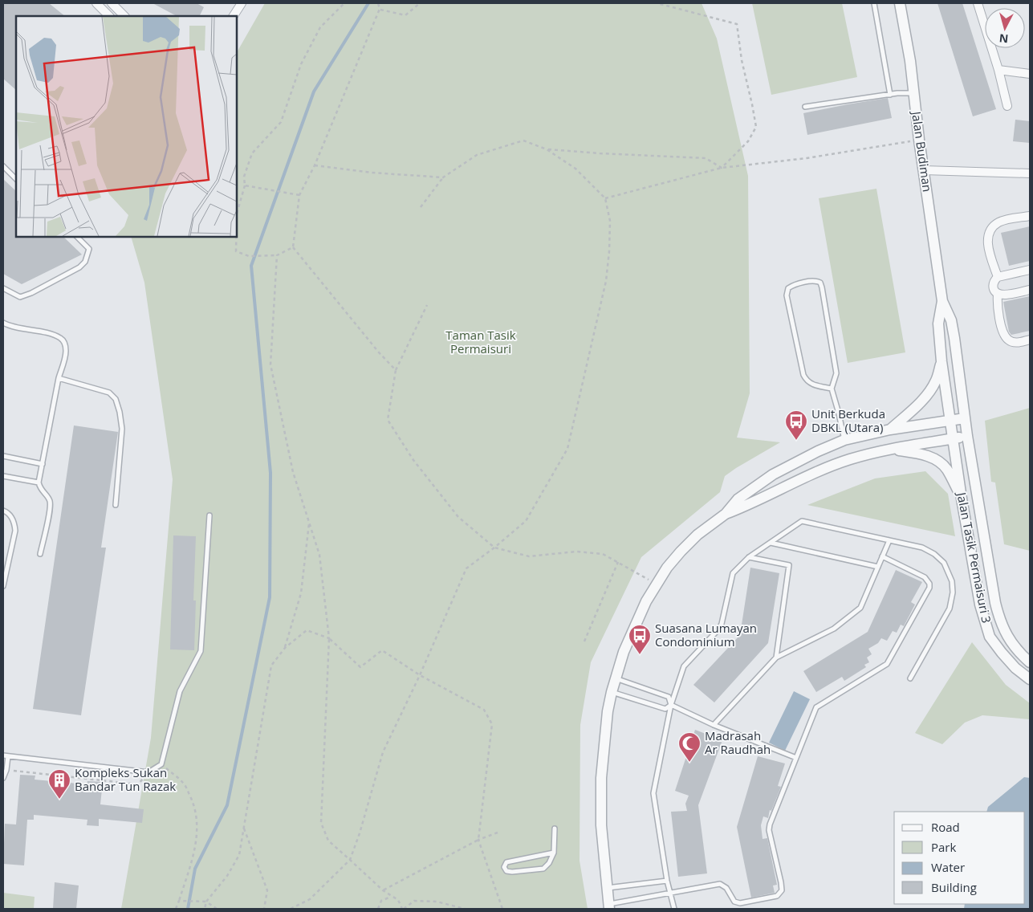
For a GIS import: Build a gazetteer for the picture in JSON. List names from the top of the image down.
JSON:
{
  "streets": {
    "street": ["Jalan Budiman", "Jalan Tasik Permaisuri 3"]
  },
  "crossings": [
    ["Jalan Budiman", "Jalan Tasik Permaisuri 3"]
  ],
  "parks": ["Taman Tasik Permaisuri"],
  "places": {
    "bus stop": ["Unit Berkuda DBKL (Utara)", "Suasana Lumayan Condominium"],
    "mosque": ["Madrasah Ar Raudhah"],
    "building": ["Kompleks Sukan Bandar Tun Razak"]
  },
  "legend": [
    "Road",
    "Park",
    "Water",
    "Building"
  ],
  "north": "bottom"
}
